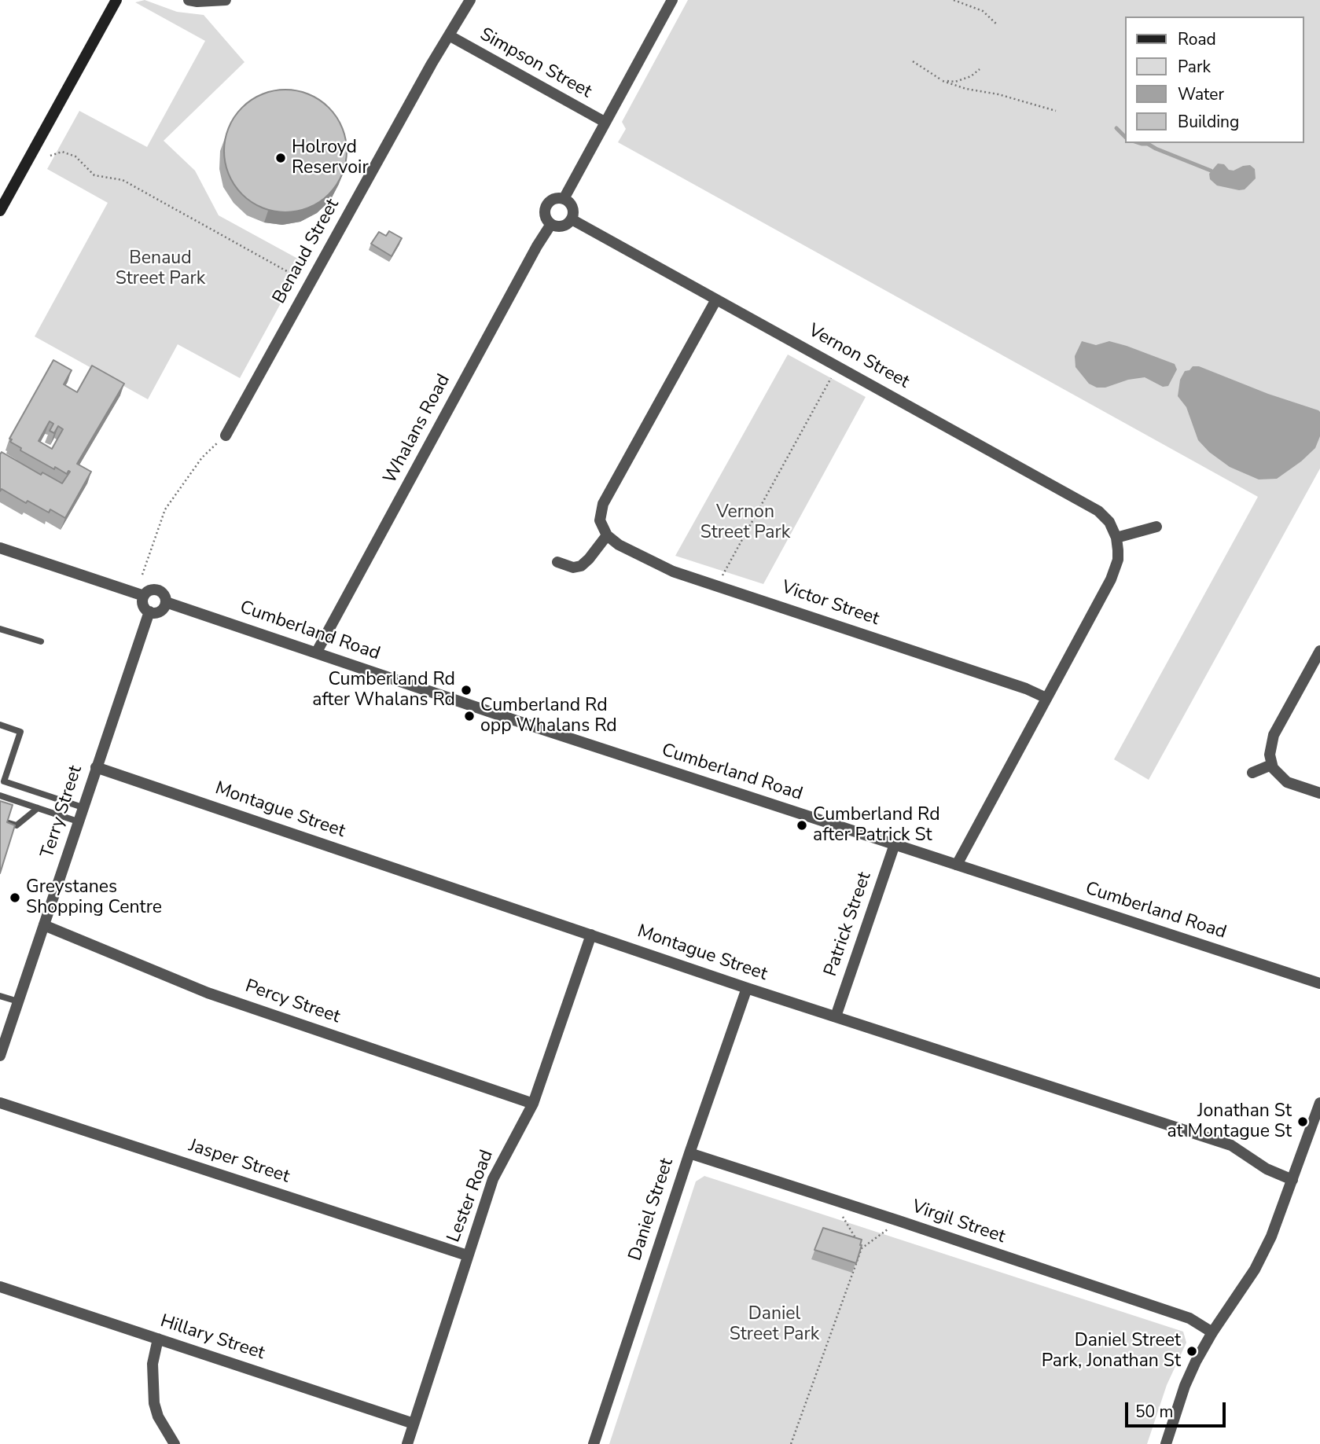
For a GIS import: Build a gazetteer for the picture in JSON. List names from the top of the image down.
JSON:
{
  "streets": {
    "street": [
      "Simpson Street",
      "Benaud Street",
      "Vernon Street",
      "Whalans Road",
      "Victor Street",
      "Cumberland Road",
      "Montague Street",
      "Terry Street",
      "Patrick Street",
      "Percy Street",
      "Jasper Street",
      "Lester Road",
      "Daniel Street",
      "Virgil Street",
      "Hillary Street"
    ]
  },
  "crossings": [
    ["Simpson Street", "Benaud Street"],
    ["Vernon Street", "Whalans Road"],
    ["Whalans Road", "Cumberland Road"],
    ["Cumberland Road", "Terry Street"],
    ["Cumberland Road", "Patrick Street"],
    ["Montague Street", "Terry Street"],
    ["Montague Street", "Patrick Street"],
    ["Montague Street", "Lester Road"],
    ["Montague Street", "Daniel Street"],
    ["Terry Street", "Percy Street"],
    ["Percy Street", "Lester Road"],
    ["Jasper Street", "Lester Road"],
    ["Lester Road", "Hillary Street"],
    ["Daniel Street", "Virgil Street"]
  ],
  "parks": ["Benaud Street Park", "Vernon Street Park", "Daniel Street Park"],
  "places": [
    "Holroyd Reservoir",
    "Cumberland Rd after Whalans Rd",
    "Cumberland Rd opp Whalans Rd",
    "Cumberland Rd after Patrick St",
    "Greystanes Shopping Centre",
    "Jonathan St at Montague St",
    "Daniel Street Park, Jonathan St"
  ],
  "legend": [
    "Road",
    "Park",
    "Water",
    "Building"
  ],
  "scale_bar": "50 m"
}
